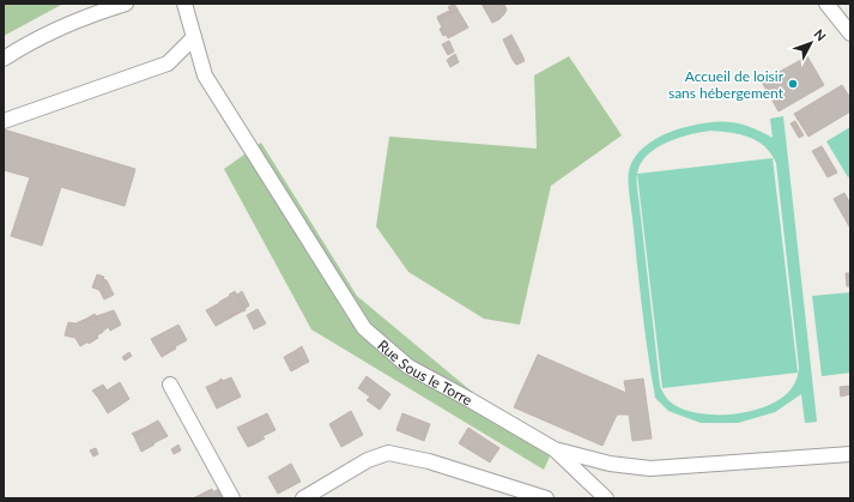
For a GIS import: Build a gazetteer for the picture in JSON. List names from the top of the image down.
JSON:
{
  "streets": {
    "street": ["Rue Sous le Torre"]
  },
  "places": ["Accueil de loisir sans hébergement"],
  "north": "top right"
}
